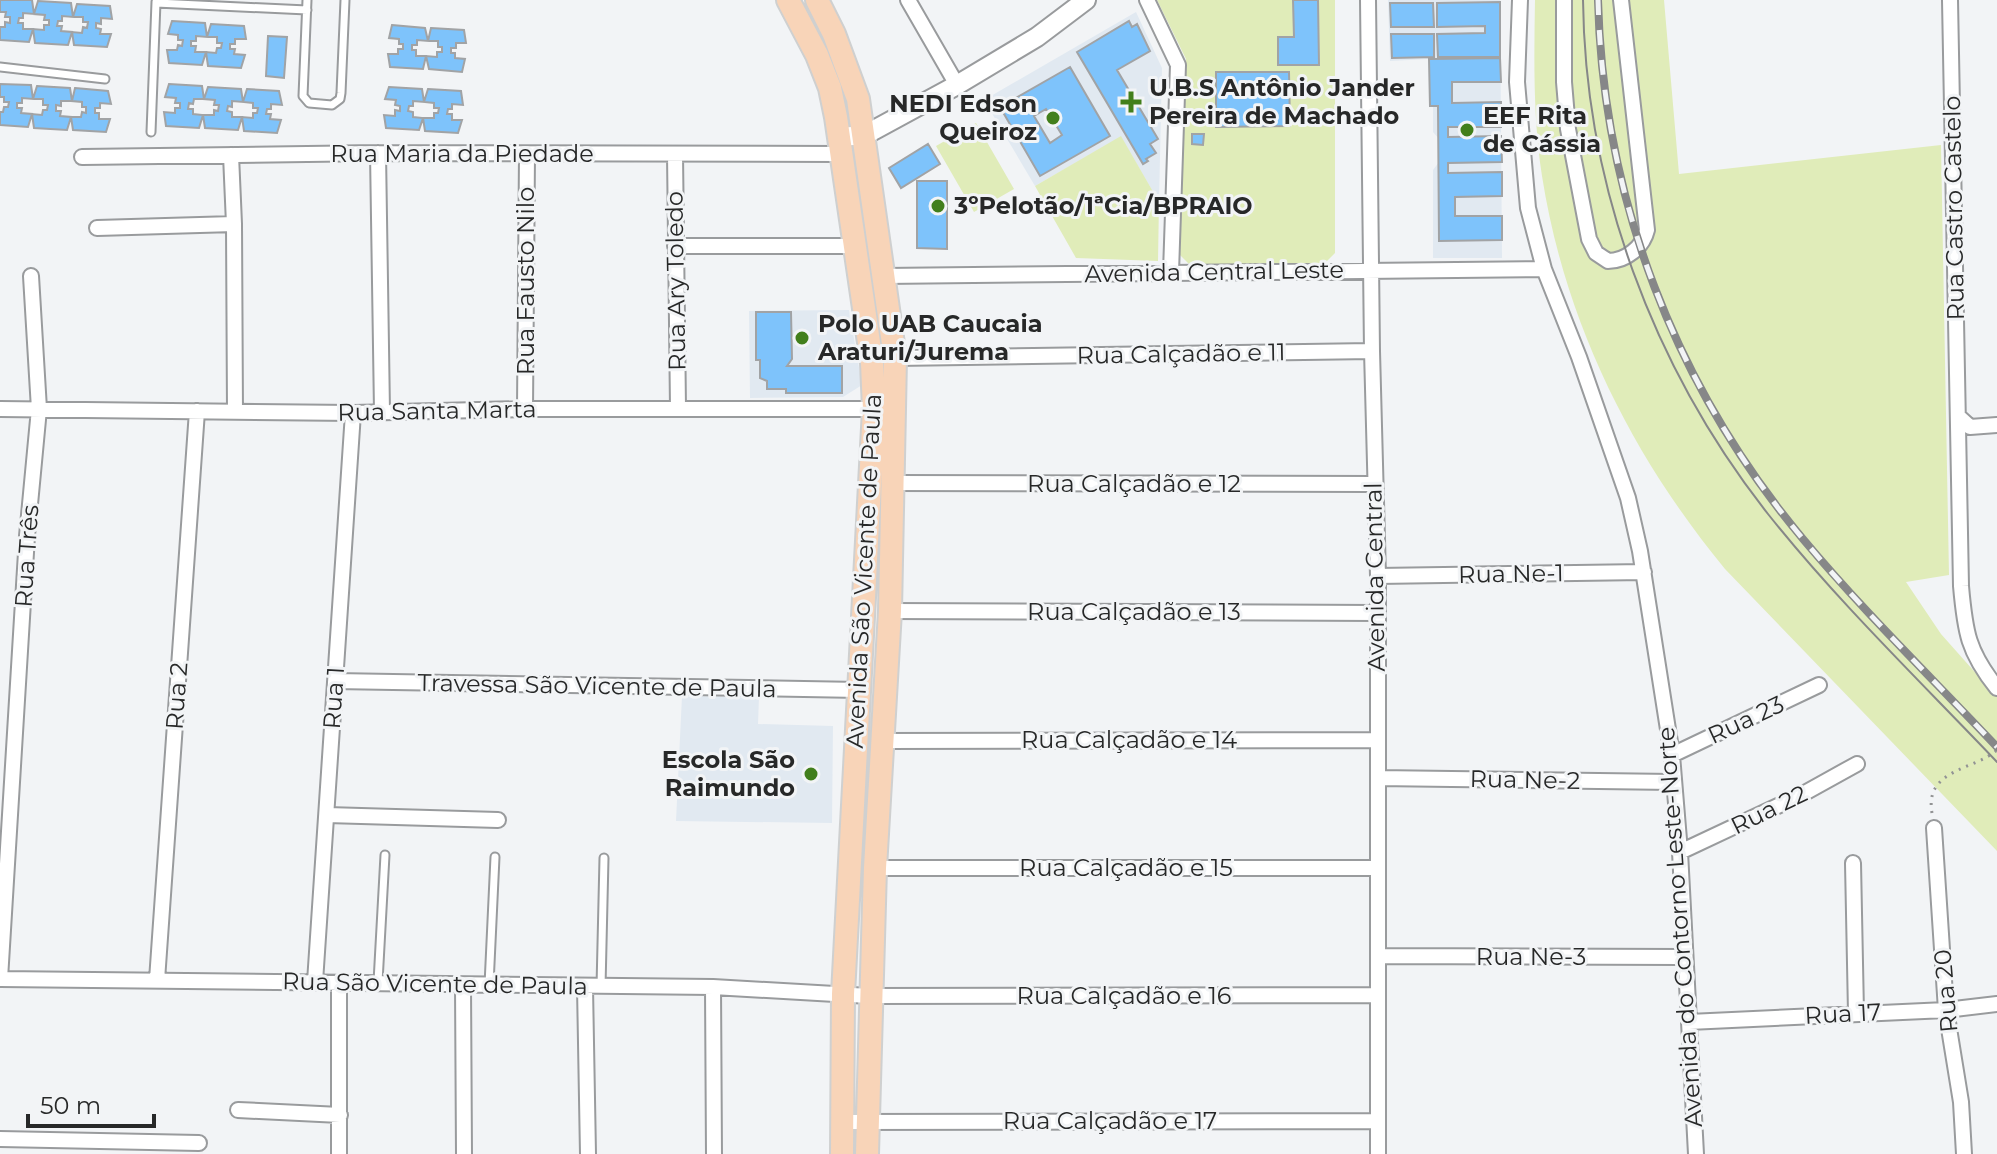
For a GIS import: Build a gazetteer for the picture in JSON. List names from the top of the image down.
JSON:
{
  "streets": {
    "main road": ["Avenida São Vicente de Paula"],
    "street": [
      "Rua Maria da Piedade",
      "Rua Castro Castelo",
      "Avenida Central Leste",
      "Rua Fausto Nilo",
      "Rua Ary Toledo",
      "Rua Calçadão e 11",
      "Rua Santa Marta",
      "Rua Calçadão e 12",
      "Rua Três",
      "Rua Ne-1",
      "Avenida Central",
      "Rua Calçadão e 13",
      "Travessa São Vicente de Paula",
      "Rua 2",
      "Rua 1",
      "Rua 23",
      "Rua Calçadão e 14",
      "Rua Ne-2",
      "Rua 22",
      "Rua Calçadão e 15",
      "Avenida do Contorno Leste-Norte",
      "Rua Ne-3",
      "Rua São Vicente de Paula",
      "Rua 20",
      "Rua Calçadão e 16",
      "Rua 17",
      "Rua Calçadão e 17"
    ]
  },
  "crossings": [
    ["Rua Maria da Piedade", "Rua Fausto Nilo"],
    ["Rua Maria da Piedade", "Rua Ary Toledo"],
    ["Rua Maria da Piedade", "Avenida São Vicente de Paula"],
    ["Avenida Central Leste", "Avenida São Vicente de Paula"],
    ["Avenida Central Leste", "Avenida Central"],
    ["Avenida Central Leste", "Avenida do Contorno Leste-Norte"],
    ["Rua Fausto Nilo", "Rua Santa Marta"],
    ["Rua Ary Toledo", "Rua Santa Marta"],
    ["Rua Calçadão e 11", "Avenida São Vicente de Paula"],
    ["Rua Calçadão e 11", "Avenida Central"],
    ["Rua Santa Marta", "Rua Três"],
    ["Rua Santa Marta", "Avenida São Vicente de Paula"],
    ["Rua Santa Marta", "Rua 2"],
    ["Rua Santa Marta", "Rua 1"],
    ["Rua Calçadão e 12", "Avenida São Vicente de Paula"],
    ["Rua Calçadão e 12", "Avenida Central"],
    ["Rua Três", "Rua São Vicente de Paula"],
    ["Avenida São Vicente de Paula", "Rua Calçadão e 13"],
    ["Avenida São Vicente de Paula", "Travessa São Vicente de Paula"],
    ["Avenida São Vicente de Paula", "Rua Calçadão e 14"],
    ["Avenida São Vicente de Paula", "Rua Calçadão e 15"],
    ["Avenida São Vicente de Paula", "Rua São Vicente de Paula"],
    ["Avenida São Vicente de Paula", "Rua Calçadão e 16"],
    ["Avenida São Vicente de Paula", "Rua Calçadão e 17"],
    ["Rua Ne-1", "Avenida Central"],
    ["Rua Ne-1", "Avenida do Contorno Leste-Norte"],
    ["Avenida Central", "Rua Calçadão e 13"],
    ["Avenida Central", "Rua Calçadão e 14"],
    ["Avenida Central", "Rua Ne-2"],
    ["Avenida Central", "Rua Calçadão e 15"],
    ["Avenida Central", "Rua Ne-3"],
    ["Avenida Central", "Rua Calçadão e 16"],
    ["Avenida Central", "Rua Calçadão e 17"],
    ["Travessa São Vicente de Paula", "Rua 1"],
    ["Rua 2", "Rua São Vicente de Paula"],
    ["Rua 1", "Rua São Vicente de Paula"],
    ["Rua 23", "Avenida do Contorno Leste-Norte"],
    ["Rua Ne-2", "Avenida do Contorno Leste-Norte"],
    ["Rua 22", "Avenida do Contorno Leste-Norte"],
    ["Avenida do Contorno Leste-Norte", "Rua Ne-3"],
    ["Avenida do Contorno Leste-Norte", "Rua 17"],
    ["Rua São Vicente de Paula", "Rua Calçadão e 16"],
    ["Rua 20", "Rua 17"]
  ],
  "places": {
    "health": ["U.B.S Antônio Jander Pereira de Machado"],
    "other": [
      "NEDI Edson Queiroz",
      "EEF Rita de Cássia",
      "3ºPelotão/1ªCia/BPRAIO",
      "Polo UAB Caucaia Araturi/Jurema",
      "Escola São Raimundo"
    ]
  },
  "scale_bar": "50 m"
}
